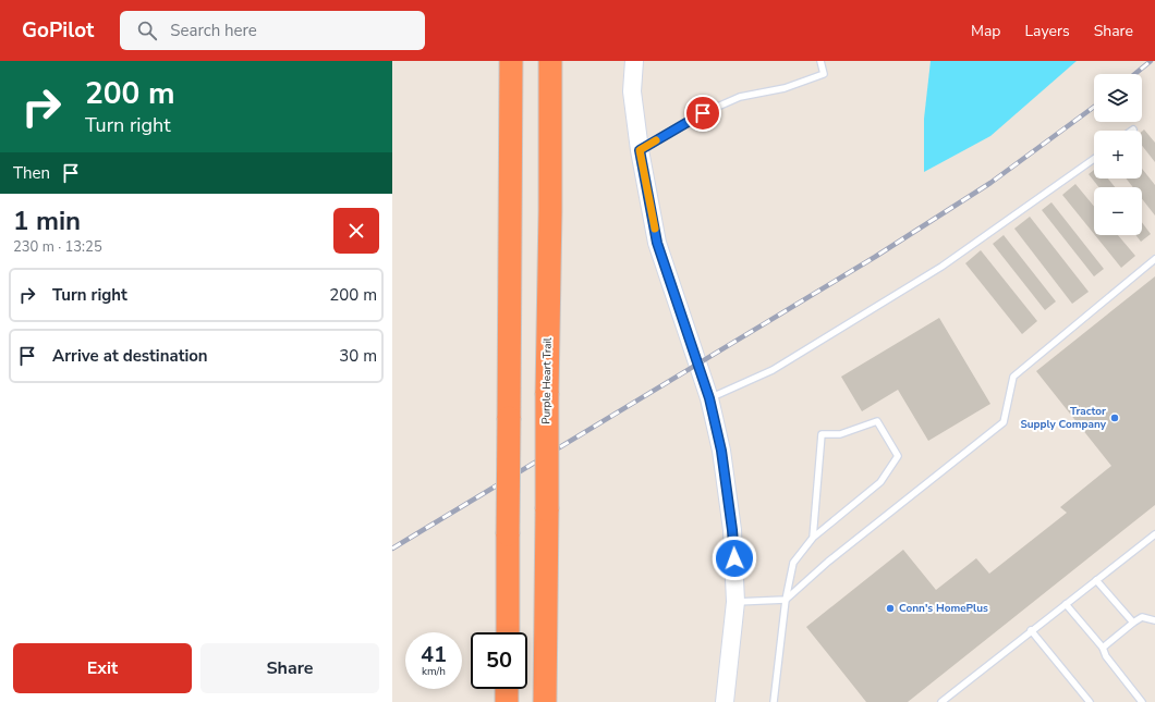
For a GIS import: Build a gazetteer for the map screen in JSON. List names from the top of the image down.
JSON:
{
  "streets": {
    "highway": ["Purple Heart Trail"]
  },
  "places": ["Tractor Supply Company", "Conn's HomePlus"],
  "page": {
    "header": "GoPilot",
    "search": "Search here",
    "nav": ["Map", "Layers", "Share"],
    "turn": ["200 m", "Turn right"],
    "map_buttons": ["+", "−"],
    "then": "Then",
    "heading": ["1 min", "230 m · 13:25"],
    "list": [
      {
        "name": "Turn right",
        "value": "200 m"
      },
      {
        "name": "Arrive at destination",
        "value": "30 m"
      }
    ],
    "speed": "41 km/h",
    "limit": "50",
    "buttons": ["Exit", "Share"]
  }
}
